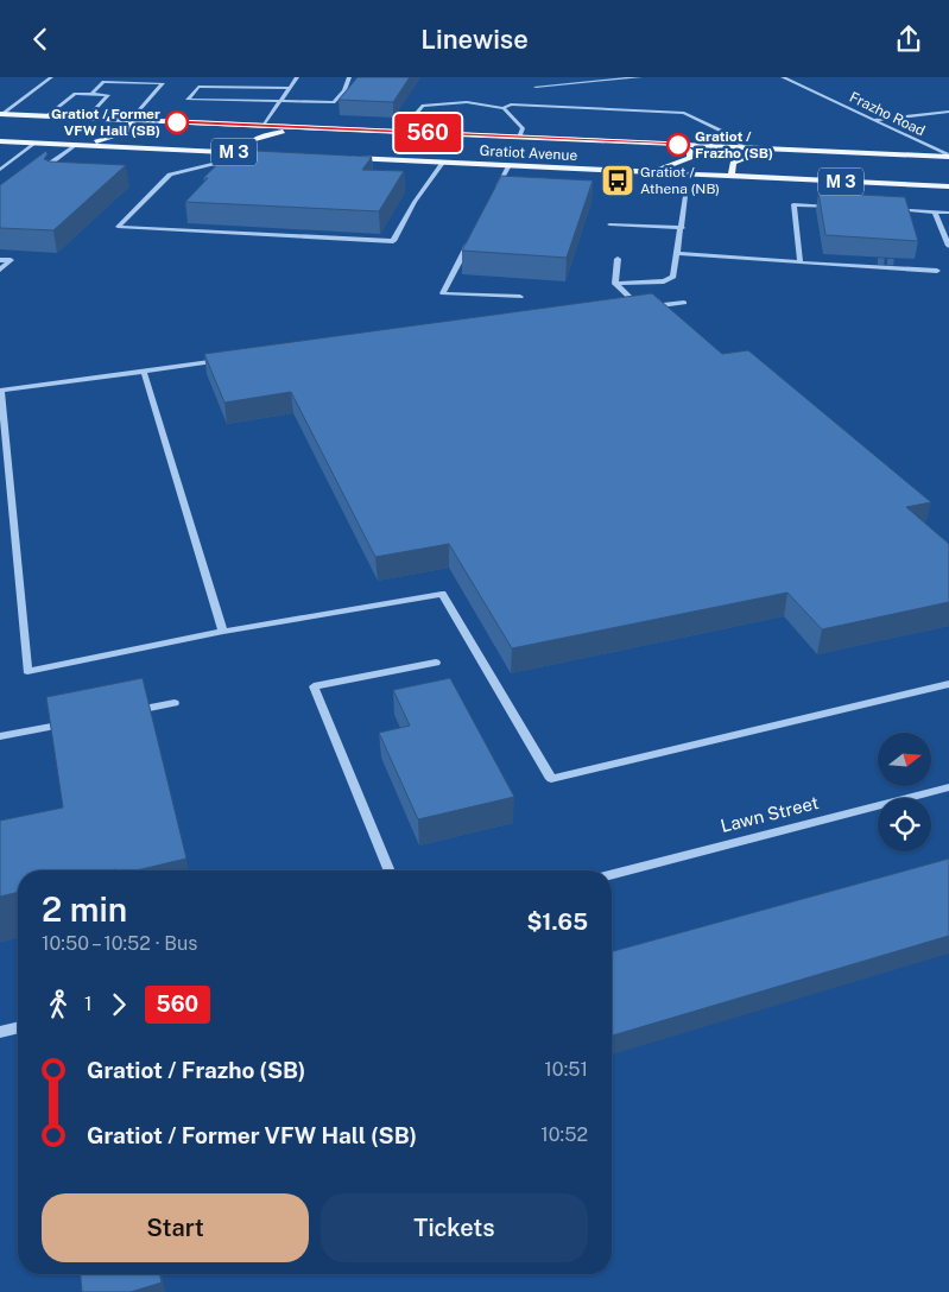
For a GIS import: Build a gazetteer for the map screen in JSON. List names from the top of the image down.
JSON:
{
  "streets": {
    "main road": ["M 3", "Gratiot Avenue"],
    "street": ["Frazho Road", "Lawn Street"]
  },
  "crossings": [
    ["Frazho Road", "Gratiot Avenue"]
  ],
  "places": {
    "other": ["Gratiot / Former VFW Hall (SB)", "Gratiot / Frazho (SB)"],
    "bus stop": ["Gratiot / Athena (NB)"]
  },
  "lines": ["bus line 560"],
  "north": "right",
  "page": {
    "header": "Linewise",
    "on_map": "560",
    "heading": ["2 min", "10:50 – 10:52 · Bus", "$1.65"],
    "legs": ["1", "560"],
    "list": [
      {
        "name": "Gratiot / Frazho (SB)",
        "value": "10:51"
      },
      {
        "name": "Gratiot / Former VFW Hall (SB)",
        "value": "10:52"
      }
    ],
    "buttons": ["Start", "Tickets"]
  }
}
